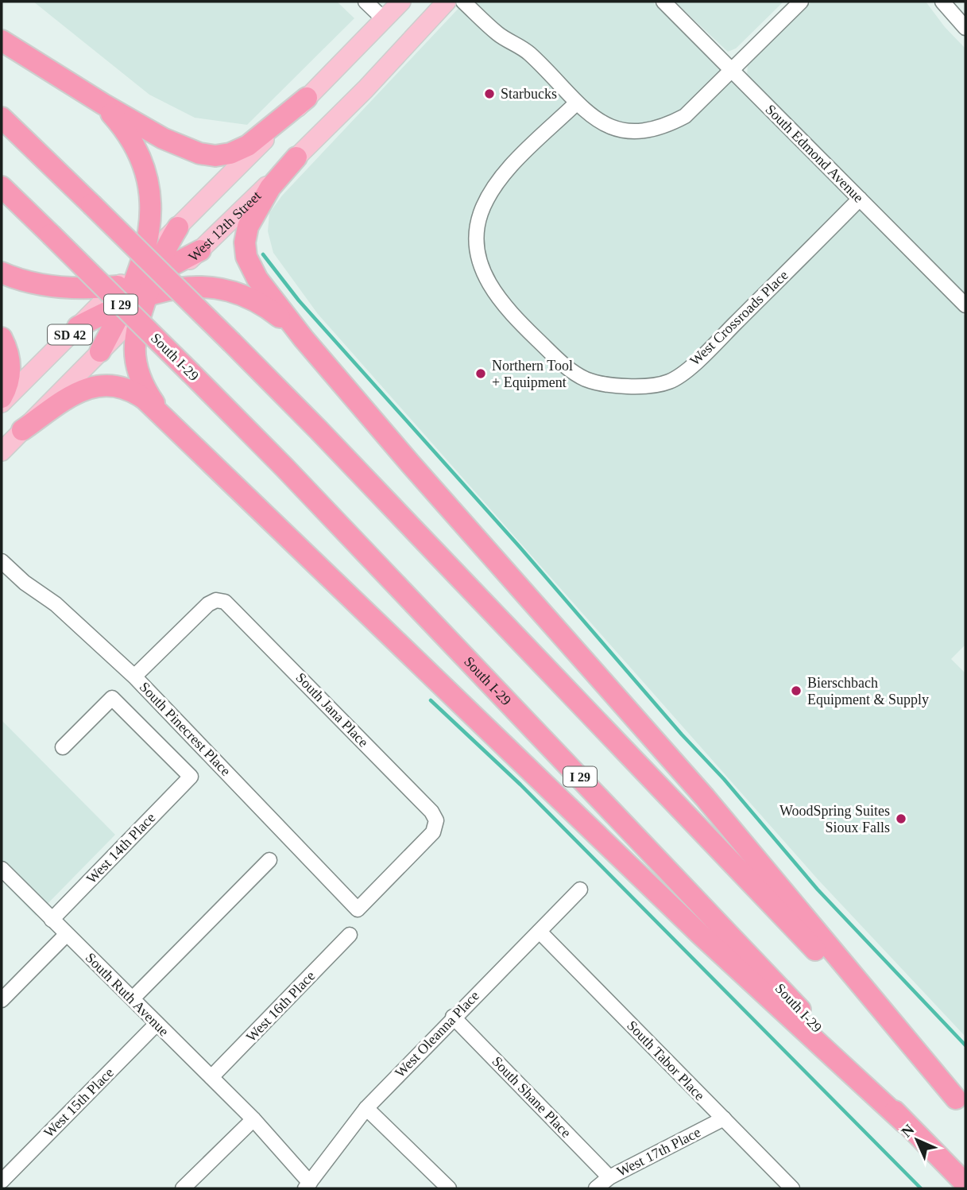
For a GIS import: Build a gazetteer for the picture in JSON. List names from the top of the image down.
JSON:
{
  "streets": {
    "highway": ["I 29", "South I-29"],
    "main road": ["West 12th Street", "SD 42"],
    "street": [
      "South Edmond Avenue",
      "West Crossroads Place",
      "South Jana Place",
      "South Pinecrest Place",
      "West 14th Place",
      "South Ruth Avenue",
      "West 16th Place",
      "West Oleanna Place",
      "South Tabor Place",
      "South Shane Place",
      "West 15th Place",
      "West 17th Place"
    ]
  },
  "crossings": [
    ["South Edmond Avenue", "West Crossroads Place"],
    ["South Jana Place", "South Pinecrest Place"],
    ["West 14th Place", "South Ruth Avenue"],
    ["South Ruth Avenue", "West 16th Place"],
    ["South Ruth Avenue", "West Oleanna Place"],
    ["South Ruth Avenue", "West 15th Place"],
    ["West Oleanna Place", "South Tabor Place"],
    ["West Oleanna Place", "South Shane Place"],
    ["South Tabor Place", "West 17th Place"],
    ["South Shane Place", "West 17th Place"]
  ],
  "places": [
    "Starbucks",
    "Northern Tool + Equipment",
    "Bierschbach Equipment & Supply",
    "WoodSpring Suites Sioux Falls"
  ],
  "north": "top left"
}
